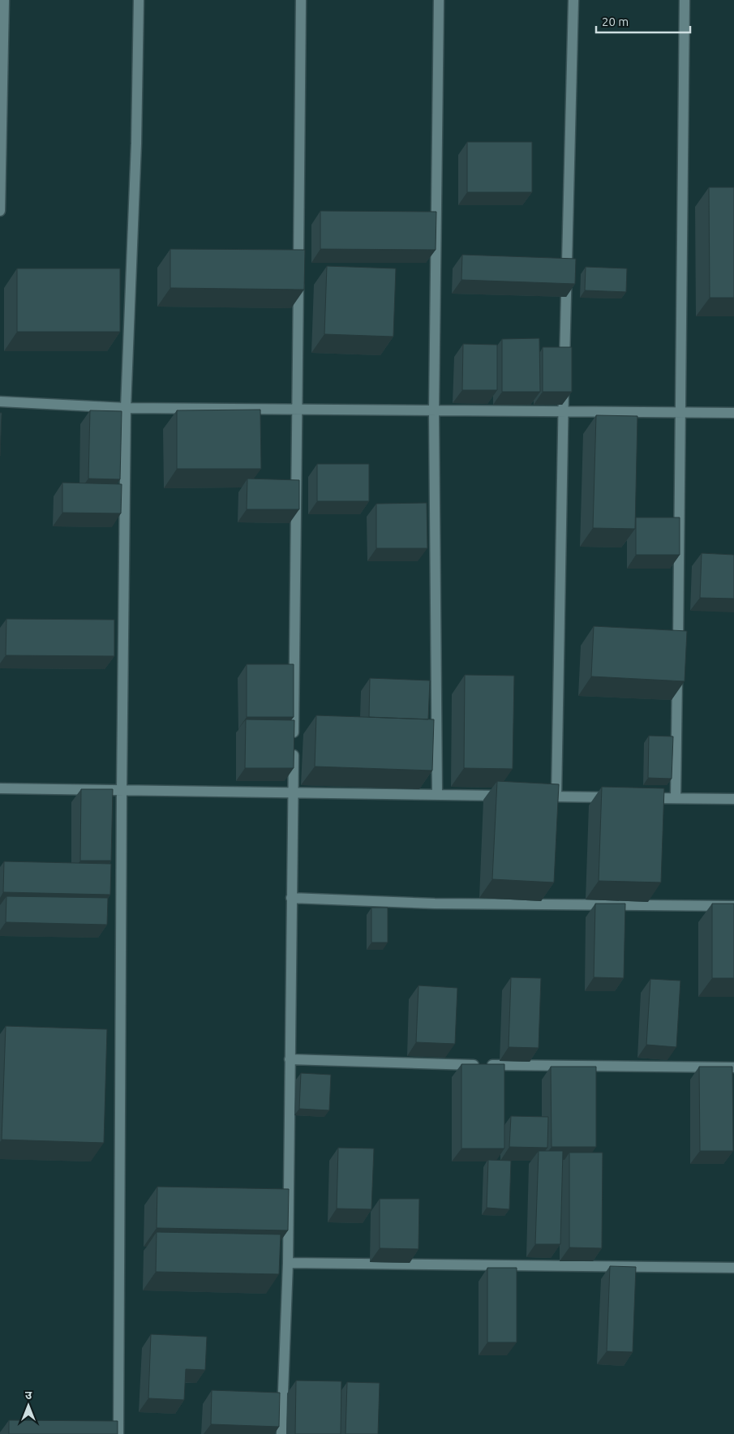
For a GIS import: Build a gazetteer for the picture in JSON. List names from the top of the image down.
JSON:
{
  "scale_bar": "20 m",
  "north": "top"
}
